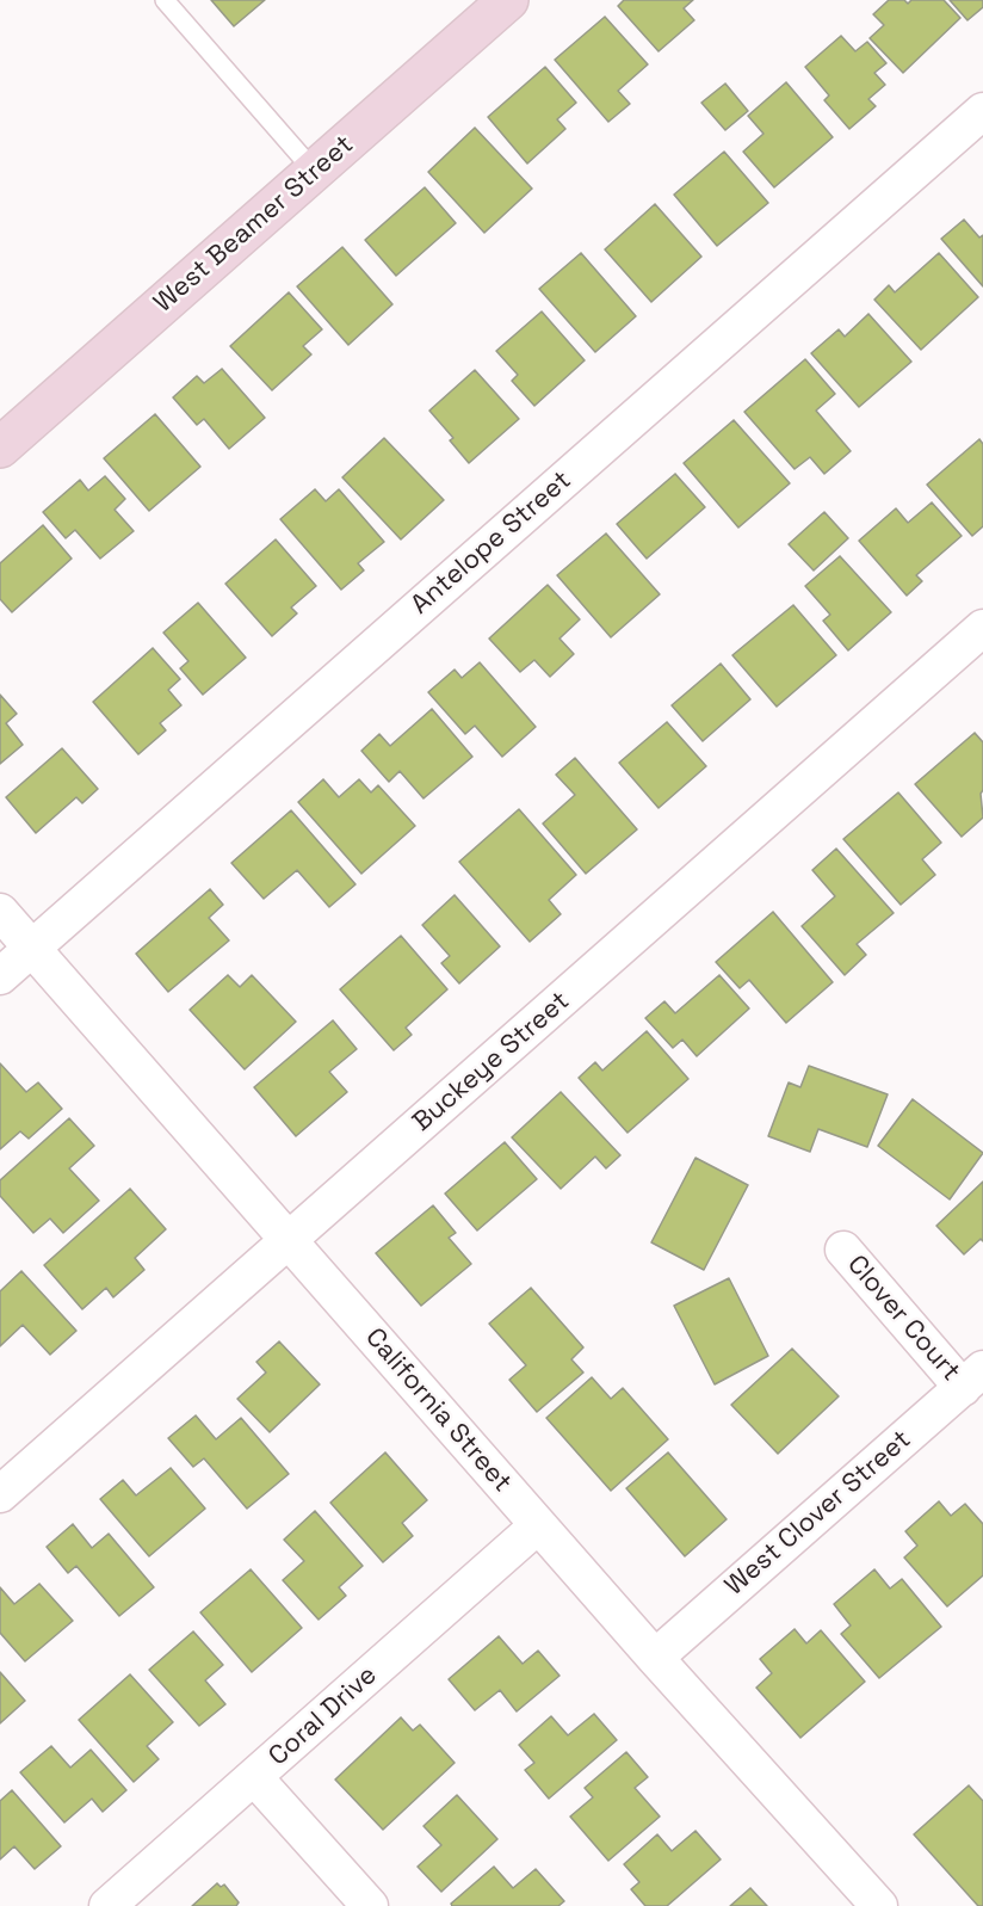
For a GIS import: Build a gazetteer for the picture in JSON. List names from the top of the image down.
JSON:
{
  "streets": {
    "street": [
      "West Beamer Street",
      "Antelope Street",
      "Buckeye Street",
      "Clover Court",
      "California Street",
      "West Clover Street",
      "Coral Drive"
    ]
  },
  "crossings": [
    ["Antelope Street", "California Street"],
    ["Buckeye Street", "California Street"],
    ["Clover Court", "West Clover Street"],
    ["California Street", "West Clover Street"],
    ["California Street", "Coral Drive"]
  ]
}
